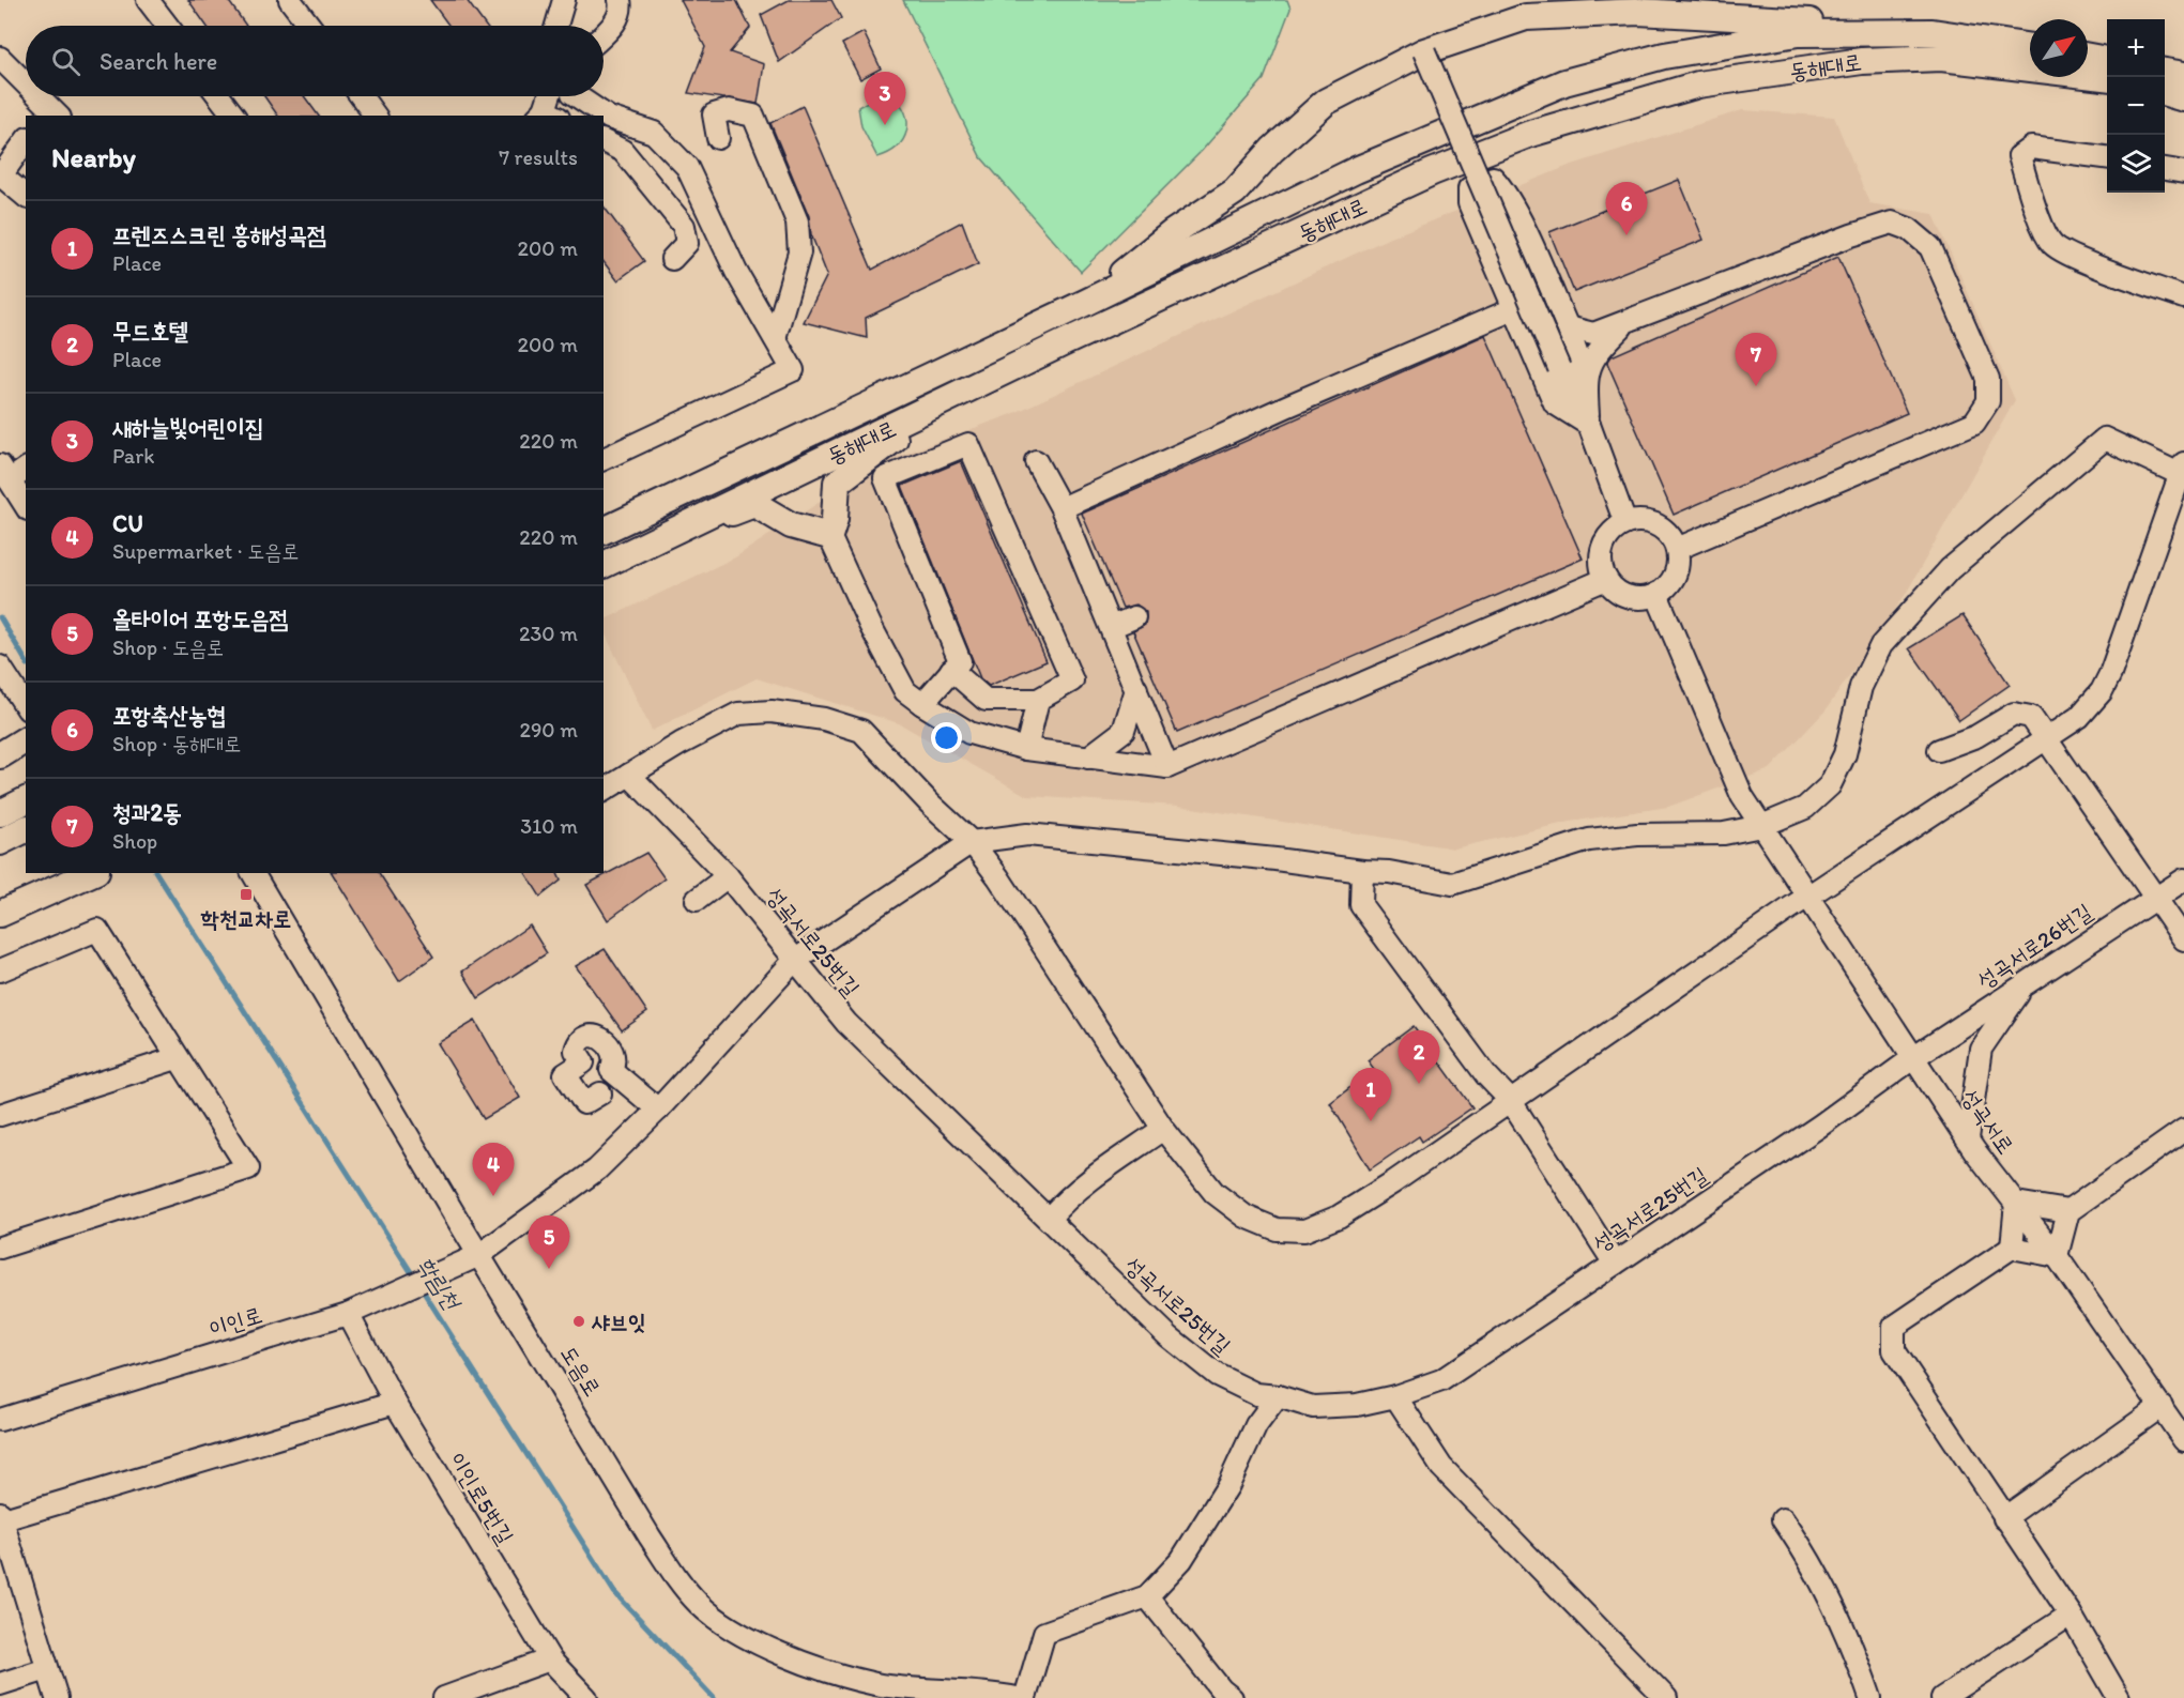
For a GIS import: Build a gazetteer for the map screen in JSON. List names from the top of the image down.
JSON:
{
  "streets": {
    "main road": ["동해대로"],
    "street": [
      "성곡서로25번길",
      "성곡서로26번길",
      "성곡서로",
      "이인로",
      "도음로",
      "이인로5번길"
    ]
  },
  "crossings": [
    ["성곡서로25번길", "성곡서로26번길"],
    ["성곡서로25번길", "성곡서로"],
    ["성곡서로25번길", "이인로"],
    ["성곡서로26번길", "성곡서로"],
    ["이인로", "도음로"],
    ["이인로", "이인로5번길"]
  ],
  "water": ["학림천"],
  "places": {
    "transit": ["학천교차로"],
    "other": ["샤브잇"]
  },
  "north": "top right",
  "page": {
    "map_buttons": ["+", "−"],
    "search": "Search here",
    "pins": [
      "3",
      "6",
      "7",
      "2",
      "1",
      "4",
      "5"
    ],
    "heading": ["Nearby", "7 results"],
    "list": [
      {
        "mark": "1",
        "name": "프렌즈스크린 흥해성곡점",
        "note": "Place",
        "value": "200 m"
      },
      {
        "mark": "2",
        "name": "무드호텔",
        "note": "Place",
        "value": "200 m"
      },
      {
        "mark": "3",
        "name": "새하늘빛어린이집",
        "note": "Park",
        "value": "220 m"
      },
      {
        "mark": "4",
        "name": "CU",
        "note": "Supermarket · 도음로",
        "value": "220 m"
      },
      {
        "mark": "5",
        "name": "올타이어 포항도음점",
        "note": "Shop · 도음로",
        "value": "230 m"
      },
      {
        "mark": "6",
        "name": "포항축산농협",
        "note": "Shop · 동해대로",
        "value": "290 m"
      },
      {
        "mark": "7",
        "name": "청과2동",
        "note": "Shop",
        "value": "310 m"
      }
    ]
  }
}
